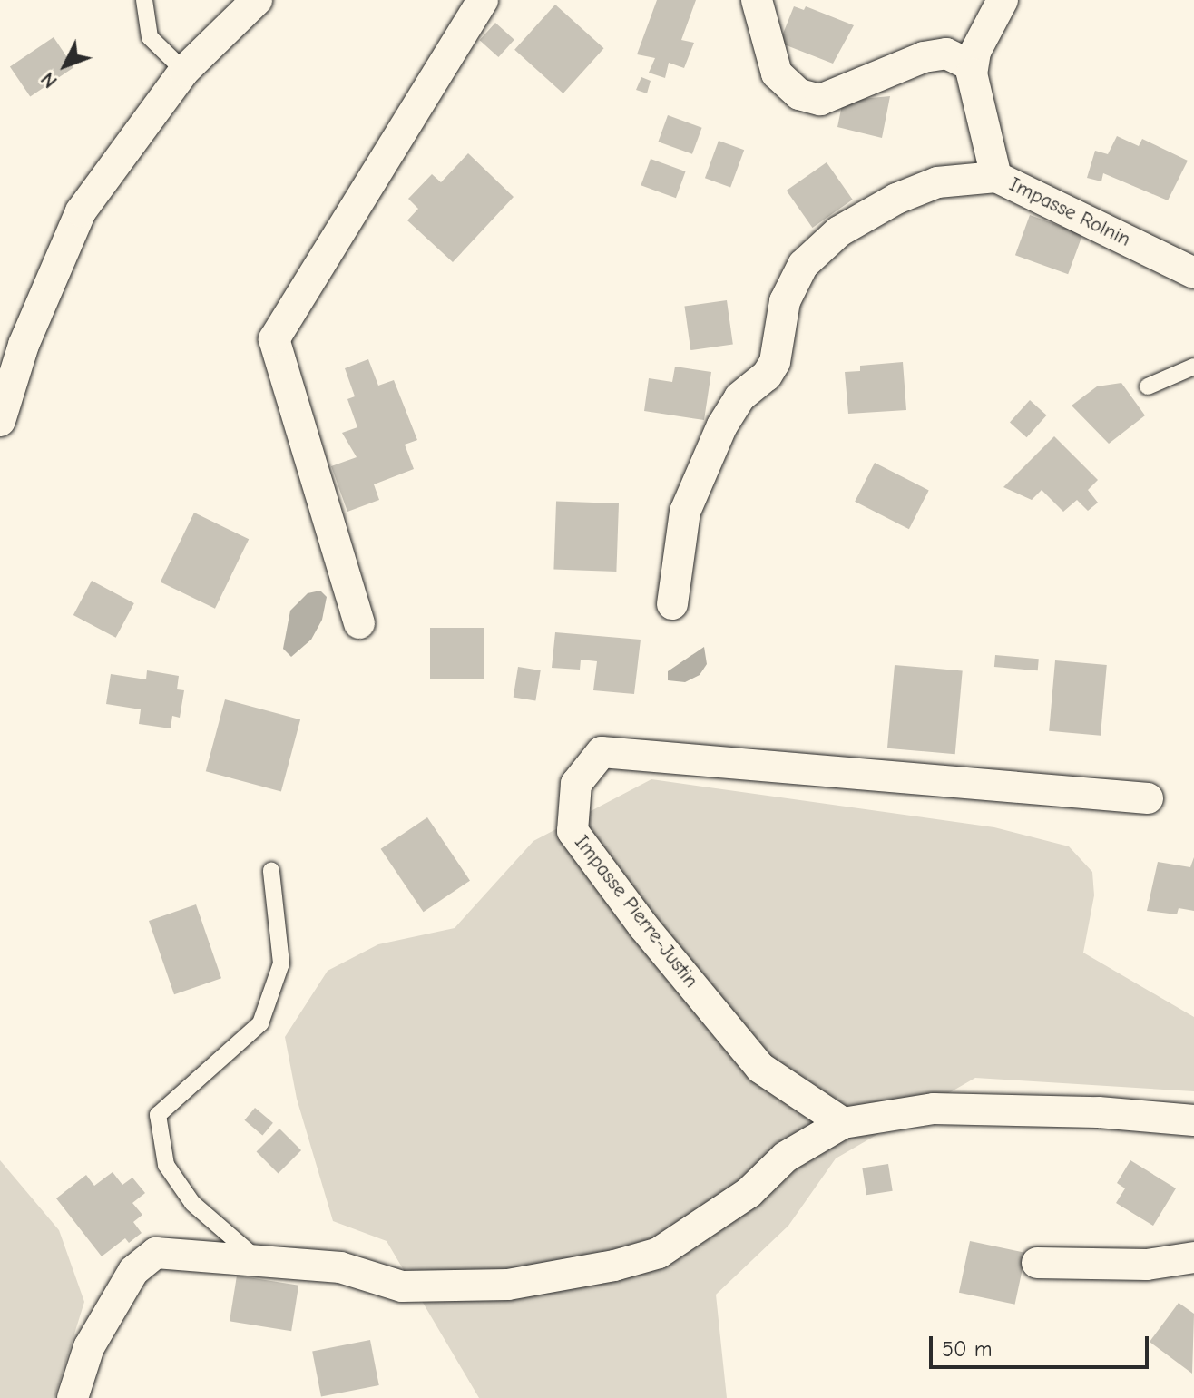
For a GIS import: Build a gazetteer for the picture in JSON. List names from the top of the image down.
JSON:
{
  "streets": {
    "street": ["Impasse Rolnin", "Impasse Pierre-Justin"]
  },
  "scale_bar": "50 m",
  "north": "bottom left"
}
